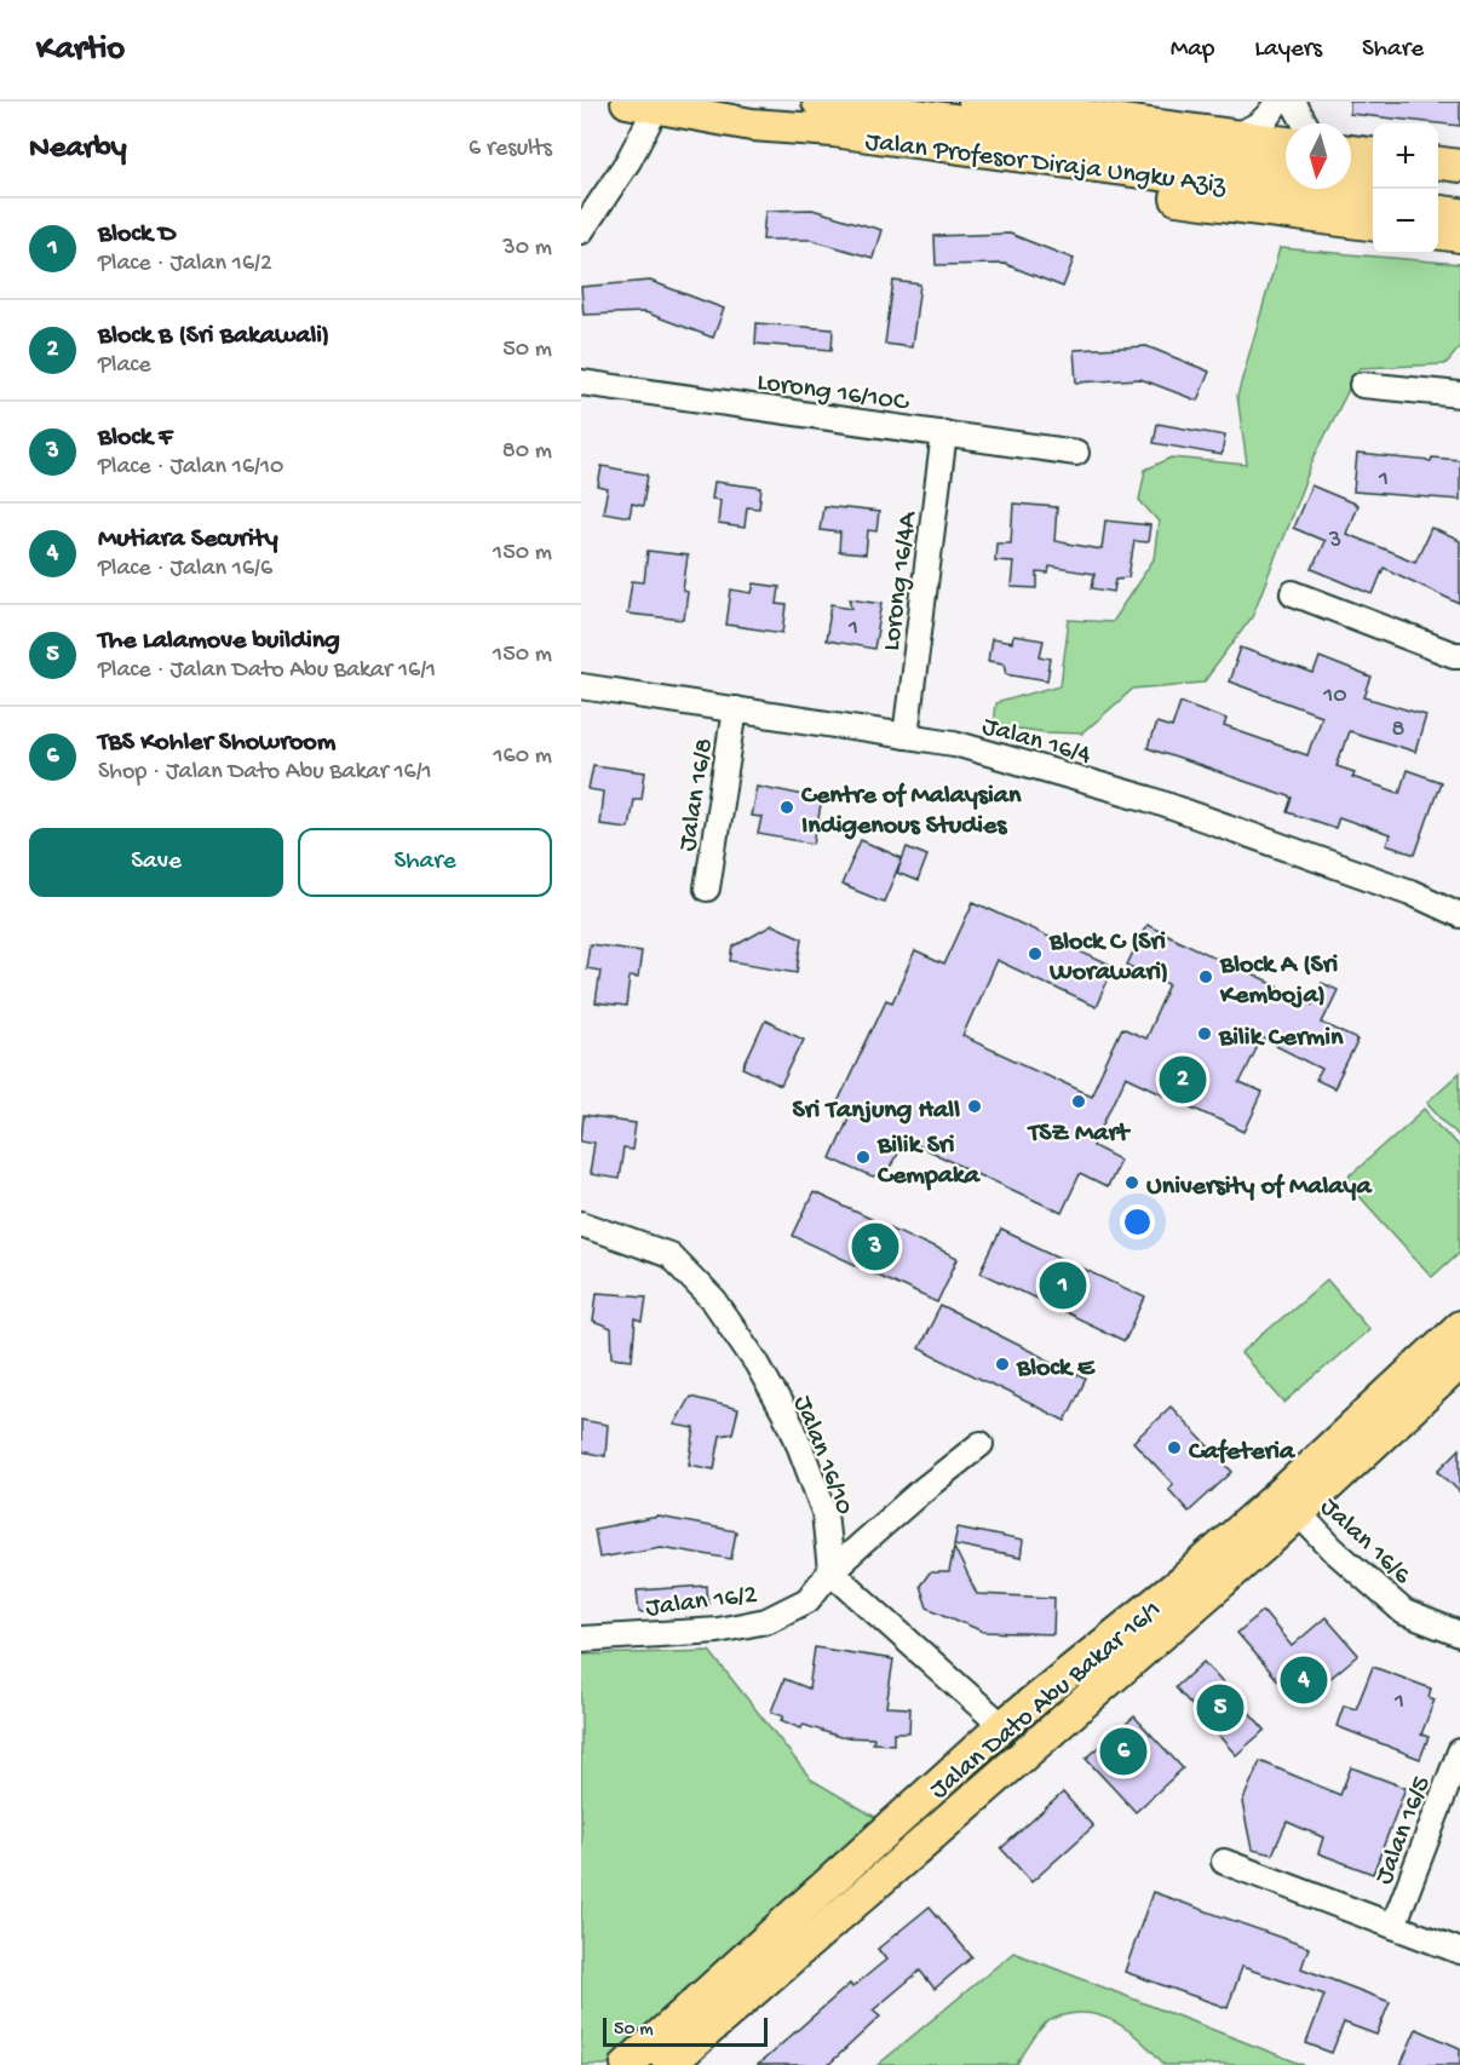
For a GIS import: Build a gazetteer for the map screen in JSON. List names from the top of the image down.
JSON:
{
  "streets": {
    "main road": ["Jalan Profesor Diraja Ungku Aziz", "Jalan Dato Abu Bakar 16/1"],
    "street": [
      "Lorong 16/10C",
      "Lorong 16/4A",
      "Jalan 16/4",
      "Jalan 16/8",
      "Jalan 16/10",
      "Jalan 16/6",
      "Jalan 16/2",
      "Jalan 16/5"
    ]
  },
  "crossings": [
    ["Lorong 16/10C", "Lorong 16/4A"],
    ["Lorong 16/4A", "Jalan 16/4"],
    ["Jalan 16/4", "Jalan 16/8"],
    ["Jalan 16/10", "Jalan 16/2"],
    ["Jalan 16/6", "Jalan Dato Abu Bakar 16/1"]
  ],
  "places": [
    "Centre of Malaysian Indigenous Studies",
    "Block C (Sri Worawari)",
    "Block A (Sri Kemboja)",
    "Bilik Cermin",
    "TSZ Mart",
    "Sri Tanjung Hall",
    "Bilik Sri Cempaka",
    "University of Malaya",
    "Block E",
    "Cafeteria"
  ],
  "house_numbers": [
    "1",
    "3",
    "1",
    "10",
    "8",
    "1"
  ],
  "scale_bar": "50 m",
  "north": "bottom",
  "page": {
    "header": "Kartio",
    "nav": ["Map", "Layers", "Share"],
    "heading": ["Nearby", "6 results"],
    "map_buttons": ["+", "−"],
    "list": [
      {
        "mark": "1",
        "name": "Block D",
        "note": "Place · Jalan 16/2",
        "value": "30 m"
      },
      {
        "mark": "2",
        "name": "Block B (Sri Bakawali)",
        "note": "Place",
        "value": "50 m"
      },
      {
        "mark": "3",
        "name": "Block F",
        "note": "Place · Jalan 16/10",
        "value": "80 m"
      },
      {
        "mark": "4",
        "name": "Mutiara Security",
        "note": "Place · Jalan 16/6",
        "value": "150 m"
      },
      {
        "mark": "5",
        "name": "The Lalamove building",
        "note": "Place · Jalan Dato Abu Bakar 16/1",
        "value": "150 m"
      },
      {
        "mark": "6",
        "name": "TBS Kohler Showroom",
        "note": "Shop · Jalan Dato Abu Bakar 16/1",
        "value": "160 m"
      }
    ],
    "buttons": ["Save", "Share"],
    "pins": [
      "2",
      "3",
      "1",
      "4",
      "5",
      "6"
    ],
    "scale": "50 m"
  }
}
